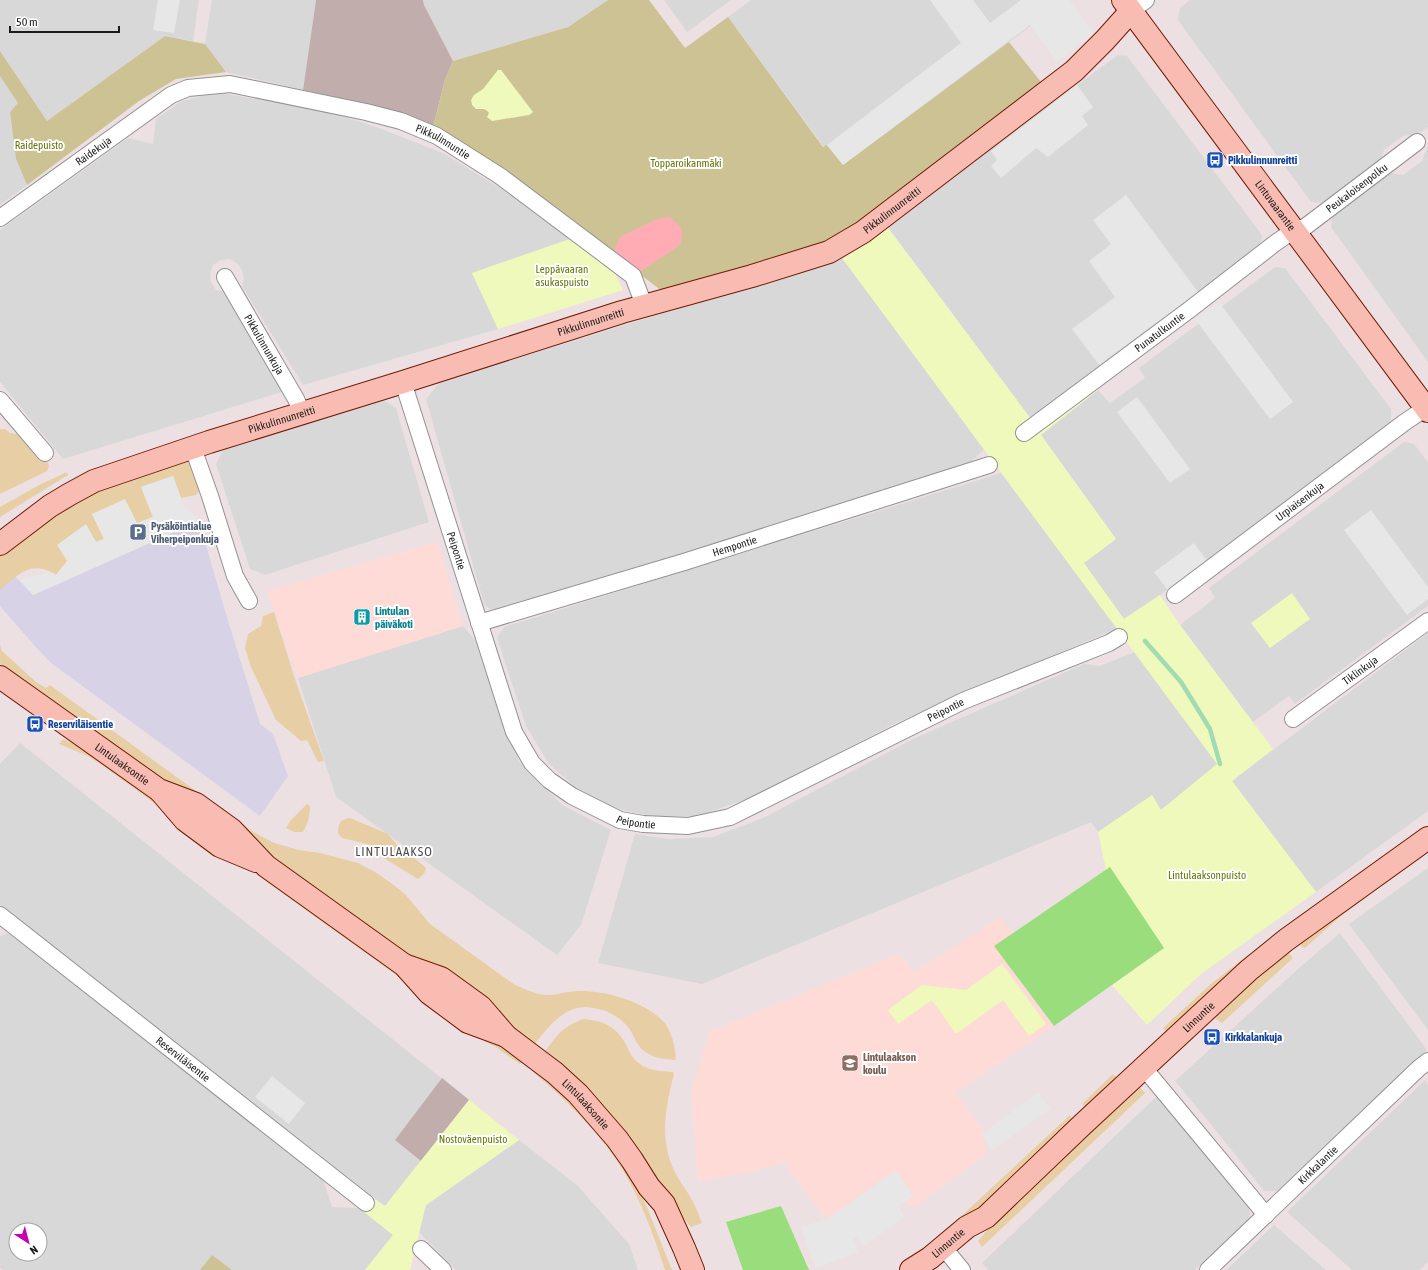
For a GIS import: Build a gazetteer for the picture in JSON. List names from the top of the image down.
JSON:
{
  "streets": {
    "street": [
      "Pikkulinnuntie",
      "Raidekuja",
      "Peukaloisenpolku",
      "Lintuvaarantie",
      "Pikkulinnunreitti",
      "Punatulkuntie",
      "Pikkulinnunkuja",
      "Urpiaisenkuja",
      "Hempontie",
      "Peipontie",
      "Tiklinkuja",
      "Lintulaaksontie",
      "Linnuntie",
      "Reserviläisentie",
      "Kirkkalantie"
    ]
  },
  "crossings": [
    ["Pikkulinnuntie", "Raidekuja"],
    ["Pikkulinnuntie", "Pikkulinnunreitti"],
    ["Peukaloisenpolku", "Lintuvaarantie"],
    ["Peukaloisenpolku", "Punatulkuntie"],
    ["Lintuvaarantie", "Pikkulinnunreitti"],
    ["Lintuvaarantie", "Punatulkuntie"],
    ["Lintuvaarantie", "Urpiaisenkuja"],
    ["Pikkulinnunreitti", "Pikkulinnunkuja"],
    ["Pikkulinnunreitti", "Peipontie"],
    ["Hempontie", "Peipontie"]
  ],
  "districts": ["LINTULAAKSO"],
  "parks": [
    "Raidepuisto",
    "Topparoikanmäki",
    "Leppävaaran asukaspuisto",
    "Lintulaaksonpuisto",
    "Nostoväenpuisto"
  ],
  "places": {
    "bus stop": ["Pikkulinnunreitti", "Reserviläisentie", "Kirkkalankuja"],
    "parking": ["Pysäköintialue Viherpeiponkuja"],
    "building": ["Lintulan päiväkoti"],
    "school or university": ["Lintulaakson koulu"]
  },
  "scale_bar": "50 m",
  "north": "bottom right"
}
